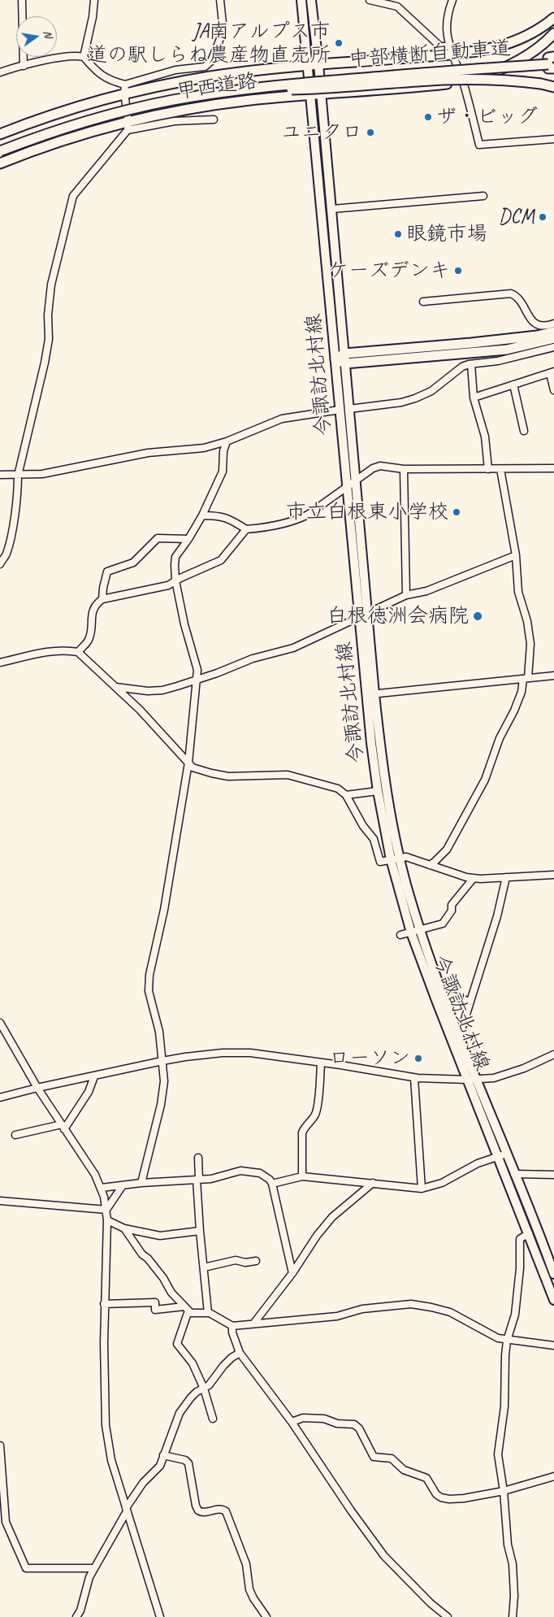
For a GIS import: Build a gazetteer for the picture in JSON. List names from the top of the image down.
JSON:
{
  "streets": {
    "highway": ["中部横断自動車道", "甲西道路"],
    "main road": ["今諏訪北村線"]
  },
  "crossings": [
    ["甲西道路", "今諏訪北村線"]
  ],
  "places": [
    "JA南アルプス市 道の駅しらね農産物直売所",
    "ザ・ビッグ",
    "ユニクロ",
    "DCM",
    "眼鏡市場",
    "ケーズデンキ",
    "市立白根東小学校",
    "白根徳洲会病院",
    "ローソン"
  ],
  "north": "right"
}
